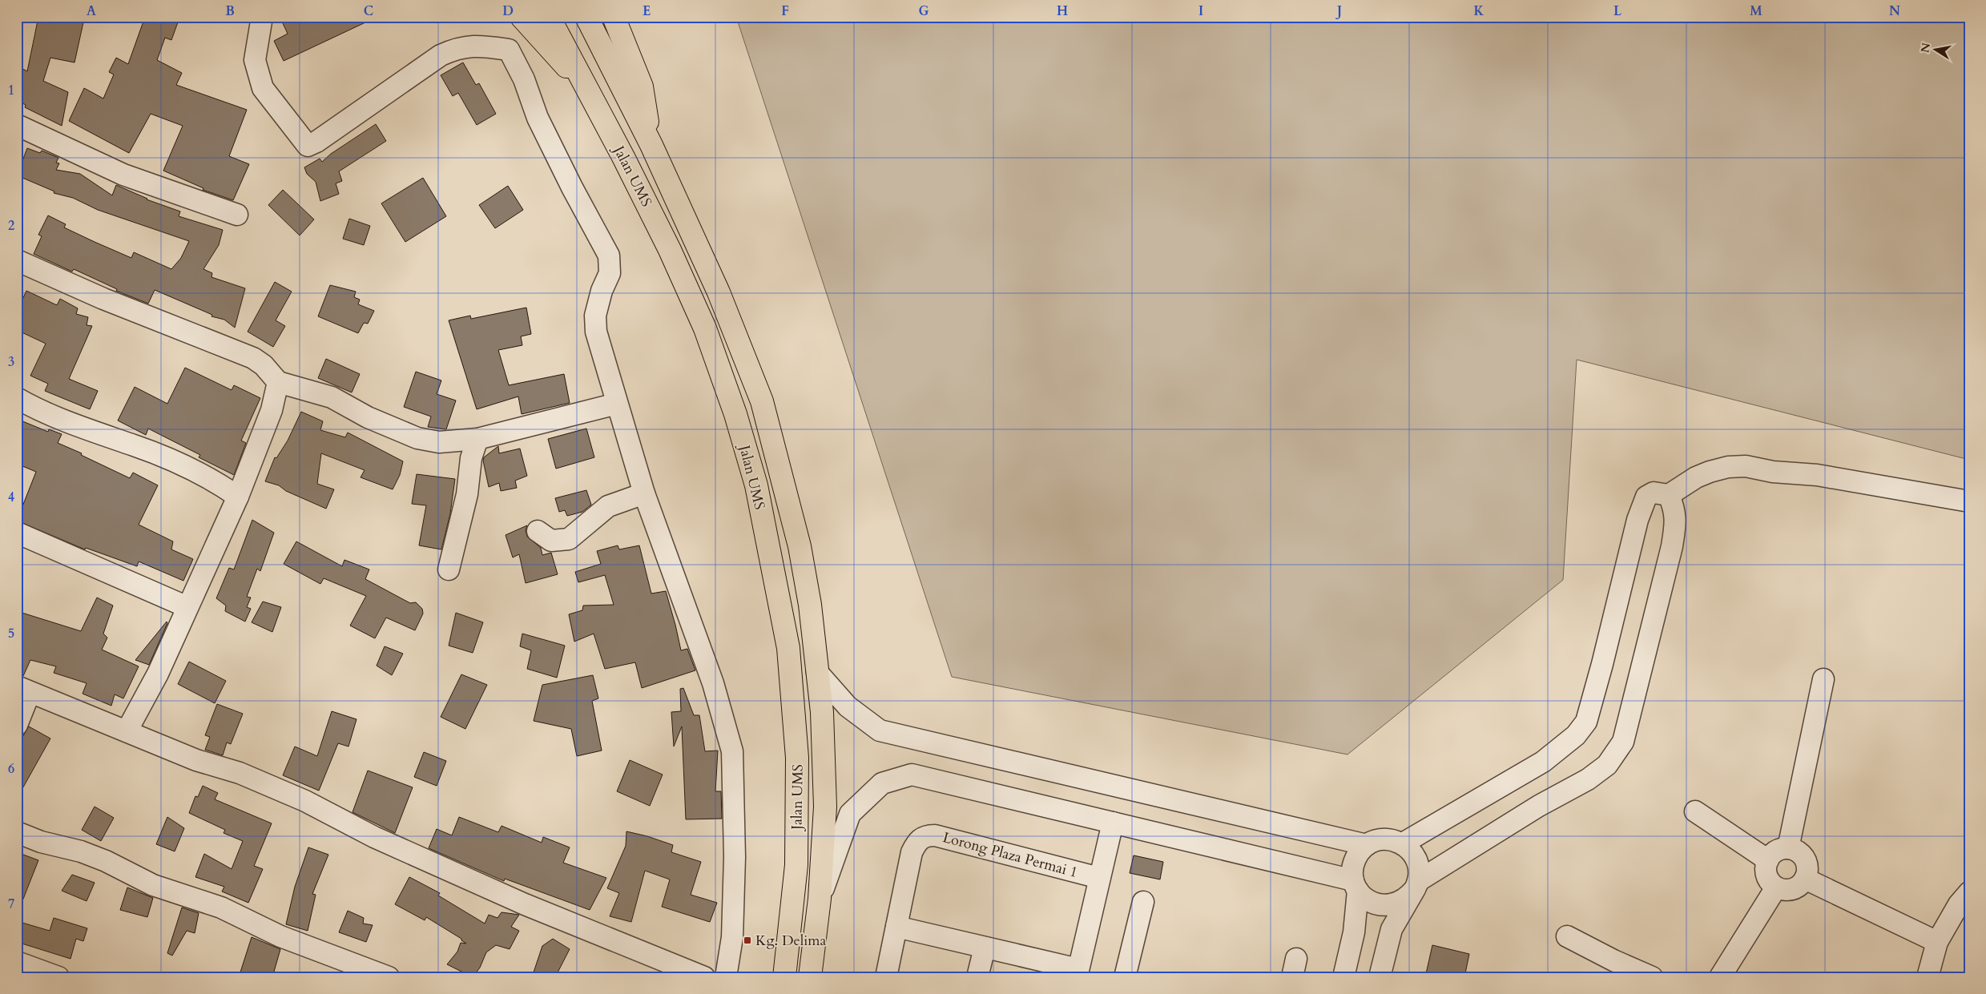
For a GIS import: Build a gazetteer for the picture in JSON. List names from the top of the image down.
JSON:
{
  "streets": {
    "highway": ["Jalan UMS"],
    "street": ["Lorong Plaza Permai 1"]
  },
  "places": {
    "transit": ["Kg. Delima"]
  },
  "north": "left",
  "grid": {
    "columns": [
      "A",
      "B",
      "C",
      "D",
      "E",
      "F",
      "G",
      "H",
      "I",
      "J",
      "K",
      "L",
      "M",
      "N"
    ],
    "rows": [
      "1",
      "2",
      "3",
      "4",
      "5",
      "6",
      "7"
    ]
  }
}
